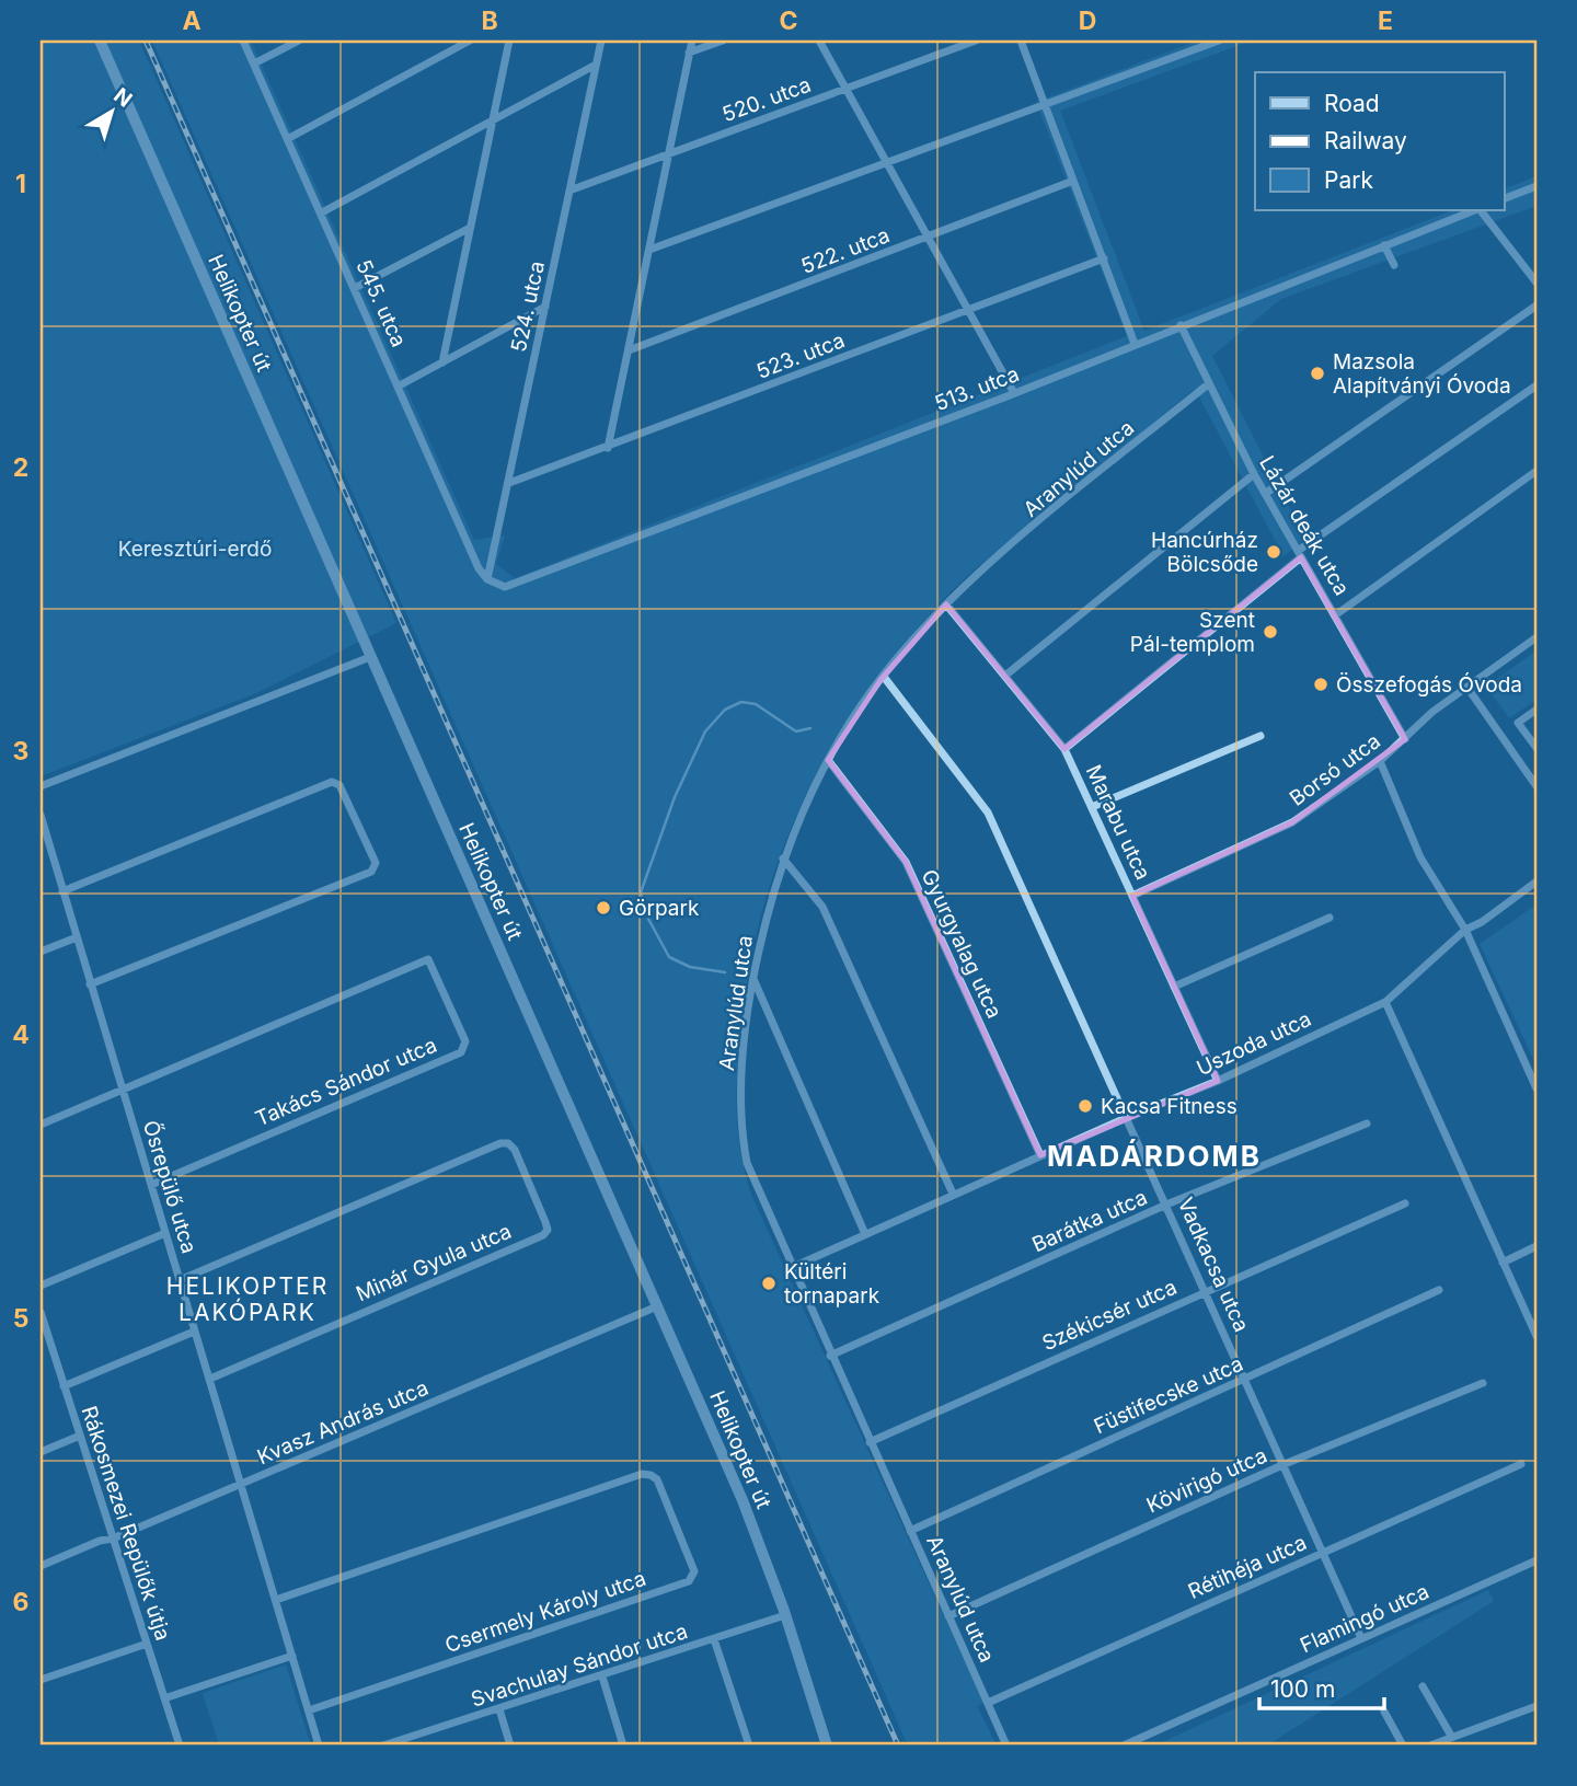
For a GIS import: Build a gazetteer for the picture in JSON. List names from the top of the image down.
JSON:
{
  "streets": {
    "street": [
      "520. utca",
      "522. utca",
      "545. utca",
      "524. utca",
      "Helikopter út",
      "523. utca",
      "513. utca",
      "Aranylúd utca",
      "Lázár deák utca",
      "Borsó utca",
      "Marabu utca",
      "Gyurgyalag utca",
      "Uszoda utca",
      "Takács Sándor utca",
      "Ősrepülő utca",
      "Barátka utca",
      "Minár Gyula utca",
      "Vadkacsa utca",
      "Székicsér utca",
      "Füstifecske utca",
      "Kvasz András utca",
      "Kövirigó utca",
      "Rákosmezei Repülők útja",
      "Rétihéja utca",
      "Csermely Károly utca",
      "Flamingó utca",
      "Svachulay Sándor utca"
    ]
  },
  "crossings": [
    ["520. utca", "524. utca"],
    ["545. utca", "524. utca"],
    ["545. utca", "513. utca"],
    ["524. utca", "523. utca"],
    ["524. utca", "513. utca"],
    ["Helikopter út", "Kvasz András utca"],
    ["Helikopter út", "Svachulay Sándor utca"],
    ["513. utca", "Lázár deák utca"],
    ["Aranylúd utca", "Lázár deák utca"],
    ["Aranylúd utca", "Marabu utca"],
    ["Aranylúd utca", "Gyurgyalag utca"],
    ["Aranylúd utca", "Uszoda utca"],
    ["Aranylúd utca", "Barátka utca"],
    ["Aranylúd utca", "Vadkacsa utca"],
    ["Aranylúd utca", "Székicsér utca"],
    ["Aranylúd utca", "Füstifecske utca"],
    ["Aranylúd utca", "Kövirigó utca"],
    ["Aranylúd utca", "Rétihéja utca"],
    ["Lázár deák utca", "Borsó utca"],
    ["Borsó utca", "Marabu utca"],
    ["Marabu utca", "Uszoda utca"],
    ["Gyurgyalag utca", "Uszoda utca"],
    ["Uszoda utca", "Vadkacsa utca"],
    ["Takács Sándor utca", "Ősrepülő utca"],
    ["Ősrepülő utca", "Minár Gyula utca"],
    ["Ősrepülő utca", "Kvasz András utca"],
    ["Ősrepülő utca", "Csermely Károly utca"],
    ["Barátka utca", "Vadkacsa utca"],
    ["Vadkacsa utca", "Székicsér utca"],
    ["Vadkacsa utca", "Füstifecske utca"],
    ["Vadkacsa utca", "Kövirigó utca"],
    ["Vadkacsa utca", "Rétihéja utca"],
    ["Vadkacsa utca", "Flamingó utca"],
    ["Kvasz András utca", "Rákosmezei Repülők útja"]
  ],
  "districts": ["MADÁRDOMB", "HELIKOPTER LAKÓPARK"],
  "parks": ["Keresztúri-erdő"],
  "places": [
    "Mazsola Alapítványi Óvoda",
    "Hancúrház Bölcsőde",
    "Szent Pál-templom",
    "Összefogás Óvoda",
    "Görpark",
    "Kacsa Fitness",
    "Kültéri tornapark"
  ],
  "legend": ["Road", "Railway", "Park"],
  "scale_bar": "100 m",
  "north": "top right",
  "grid": {
    "columns": [
      "A",
      "B",
      "C",
      "D",
      "E"
    ],
    "rows": [
      "1",
      "2",
      "3",
      "4",
      "5",
      "6"
    ]
  }
}
